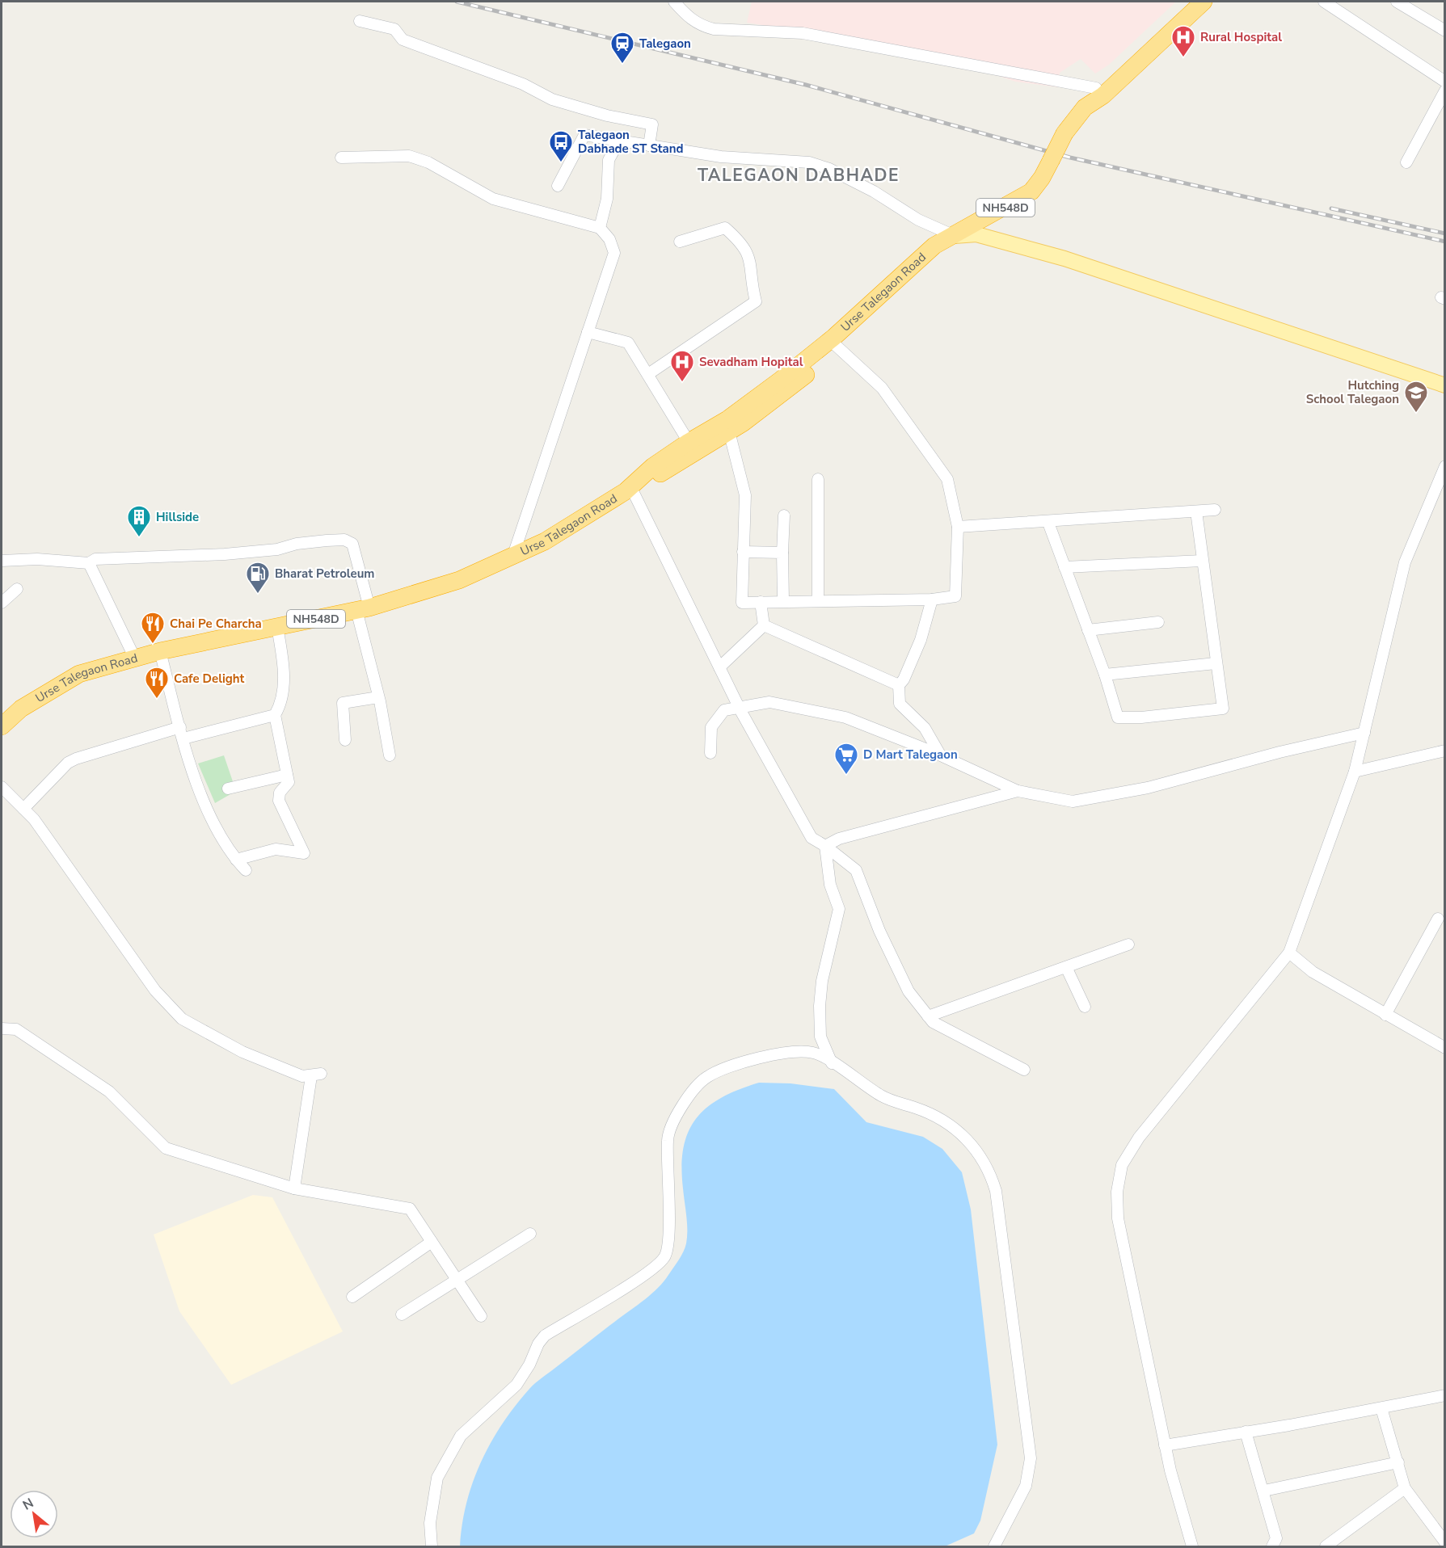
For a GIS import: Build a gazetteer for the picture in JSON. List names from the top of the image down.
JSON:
{
  "streets": {
    "highway": ["NH548D", "Urse Talegaon Road"]
  },
  "crossings": [
    ["NH548D", "Urse Talegaon Road"]
  ],
  "districts": ["TALEGAON DABHADE"],
  "places": {
    "hospital": ["Rural Hospital", "Sevadham Hopital"],
    "station": ["Talegaon"],
    "bus stop": ["Talegaon Dabhade ST Stand"],
    "school or university": ["Hutching School Talegaon"],
    "building": ["Hillside"],
    "fuel station": ["Bharat Petroleum"],
    "restaurant": ["Chai Pe Charcha", "Cafe Delight"],
    "supermarket": ["D Mart Talegaon"]
  },
  "north": "top left"
}
